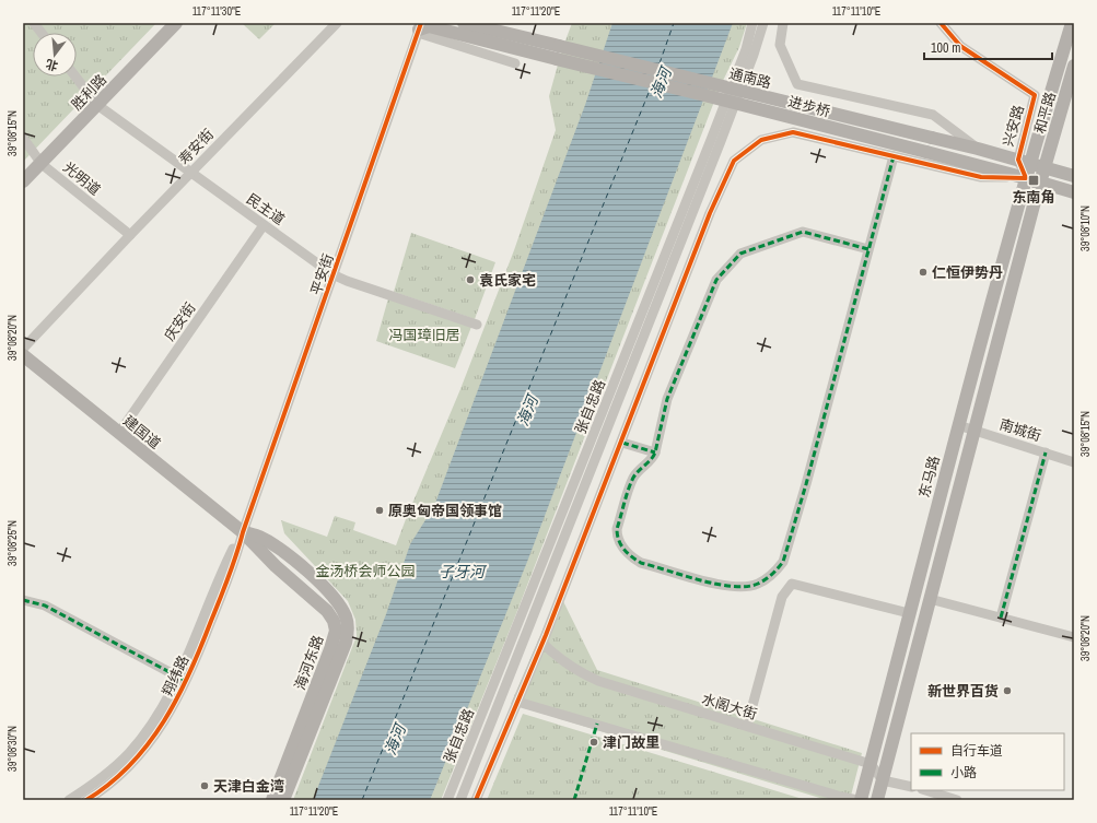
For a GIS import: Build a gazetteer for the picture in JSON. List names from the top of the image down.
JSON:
{
  "streets": {
    "main road": [
      "通南路",
      "胜利路",
      "进步桥",
      "和平路",
      "建国道",
      "东马路",
      "海河东路"
    ],
    "street": [
      "兴安路",
      "寿安街",
      "光明道",
      "民主道",
      "平安街",
      "庆安街",
      "张自忠路",
      "南城街",
      "翔纬路",
      "水阁大街"
    ]
  },
  "crossings": [
    ["通南路", "进步桥"],
    ["通南路", "和平路"],
    ["通南路", "兴安路"],
    ["通南路", "平安街"],
    ["通南路", "东马路"],
    ["胜利路", "光明道"],
    ["胜利路", "民主道"],
    ["进步桥", "东马路"],
    ["和平路", "兴安路"],
    ["和平路", "东马路"],
    ["兴安路", "东马路"],
    ["寿安街", "光明道"],
    ["寿安街", "民主道"],
    ["民主道", "平安街"],
    ["民主道", "庆安街"],
    ["平安街", "建国道"],
    ["平安街", "海河东路"],
    ["平安街", "翔纬路"],
    ["庆安街", "建国道"],
    ["南城街", "东马路"],
    ["建国道", "海河东路"],
    ["建国道", "翔纬路"],
    ["东马路", "水阁大街"],
    ["海河东路", "翔纬路"]
  ],
  "water": ["海河", "子牙河"],
  "parks": ["冯国璋旧居", "金汤桥会师公园"],
  "places": {
    "transit": ["东南角"],
    "other": [
      "仁恒伊势丹",
      "袁氏家宅",
      "原奥匈帝国领事馆",
      "新世界百货",
      "津门故里",
      "天津白金湾"
    ]
  },
  "legend": ["自行车道", "小路"],
  "scale_bar": "100 m",
  "north": "bottom",
  "coordinates": [
    "117°11'30\"E",
    "117°11'20\"E",
    "117°11'10\"E",
    "39°08'15\"N",
    "39°08'10\"N",
    "39°08'20\"N",
    "39°08'25\"N",
    "39°08'30\"N"
  ]
}
